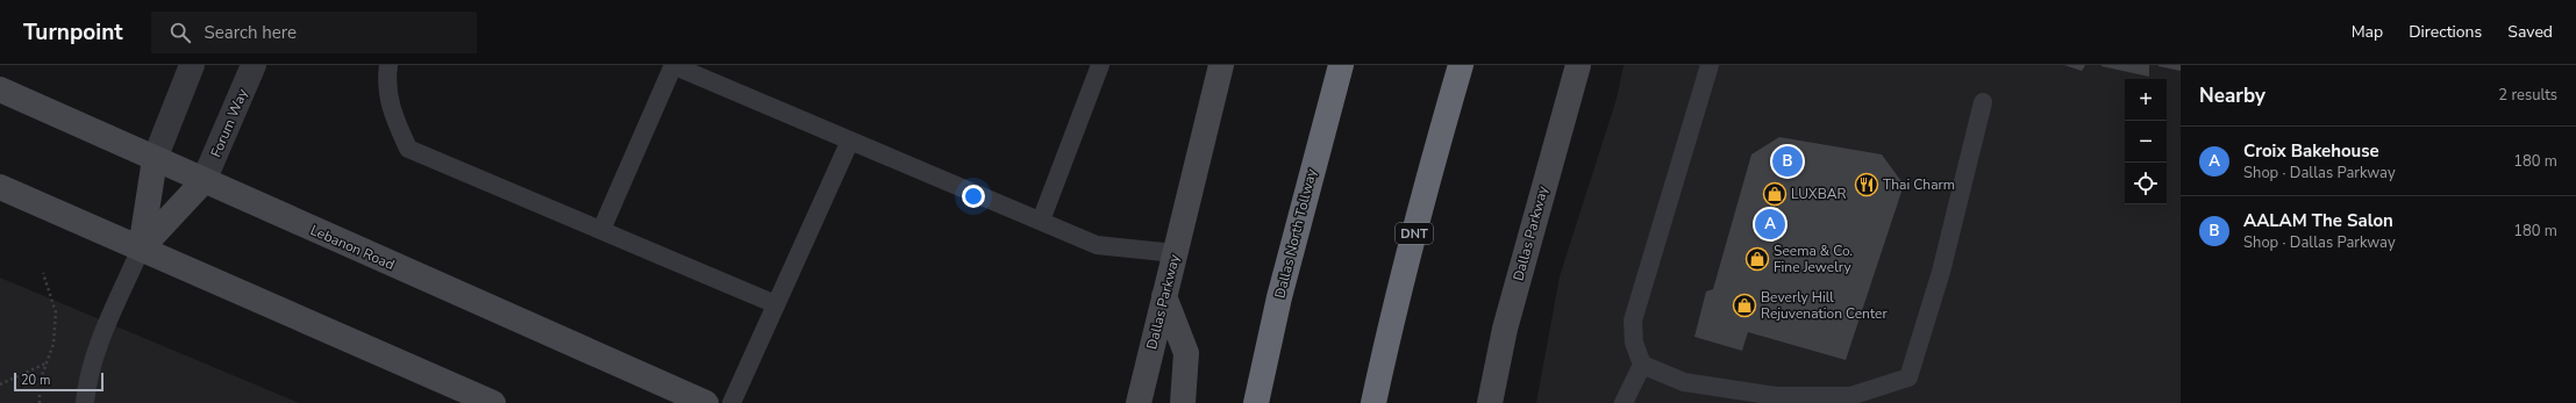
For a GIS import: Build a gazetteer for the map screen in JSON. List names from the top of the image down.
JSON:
{
  "streets": {
    "highway": ["Dallas North Tollway", "DNT"],
    "main road": ["Dallas Parkway", "Lebanon Road"],
    "street": ["Forum Way"]
  },
  "crossings": [
    ["Forum Way", "Lebanon Road"]
  ],
  "places": {
    "restaurant": ["Thai Charm"],
    "shop": ["LUXBAR", "Seema & Co. Fine Jewelry", "Beverly Hill Rejuvenation Center"]
  },
  "scale_bar": "20 m",
  "page": {
    "header": "Turnpoint",
    "search": "Search here",
    "nav": ["Map", "Directions", "Saved"],
    "heading": ["Nearby", "2 results"],
    "map_buttons": ["+", "−"],
    "list": [
      {
        "mark": "A",
        "name": "Croix Bakehouse",
        "note": "Shop · Dallas Parkway",
        "value": "180 m"
      },
      {
        "mark": "B",
        "name": "AALAM The Salon",
        "note": "Shop · Dallas Parkway",
        "value": "180 m"
      }
    ],
    "pins": ["B", "A"],
    "scale": "20 m"
  }
}
